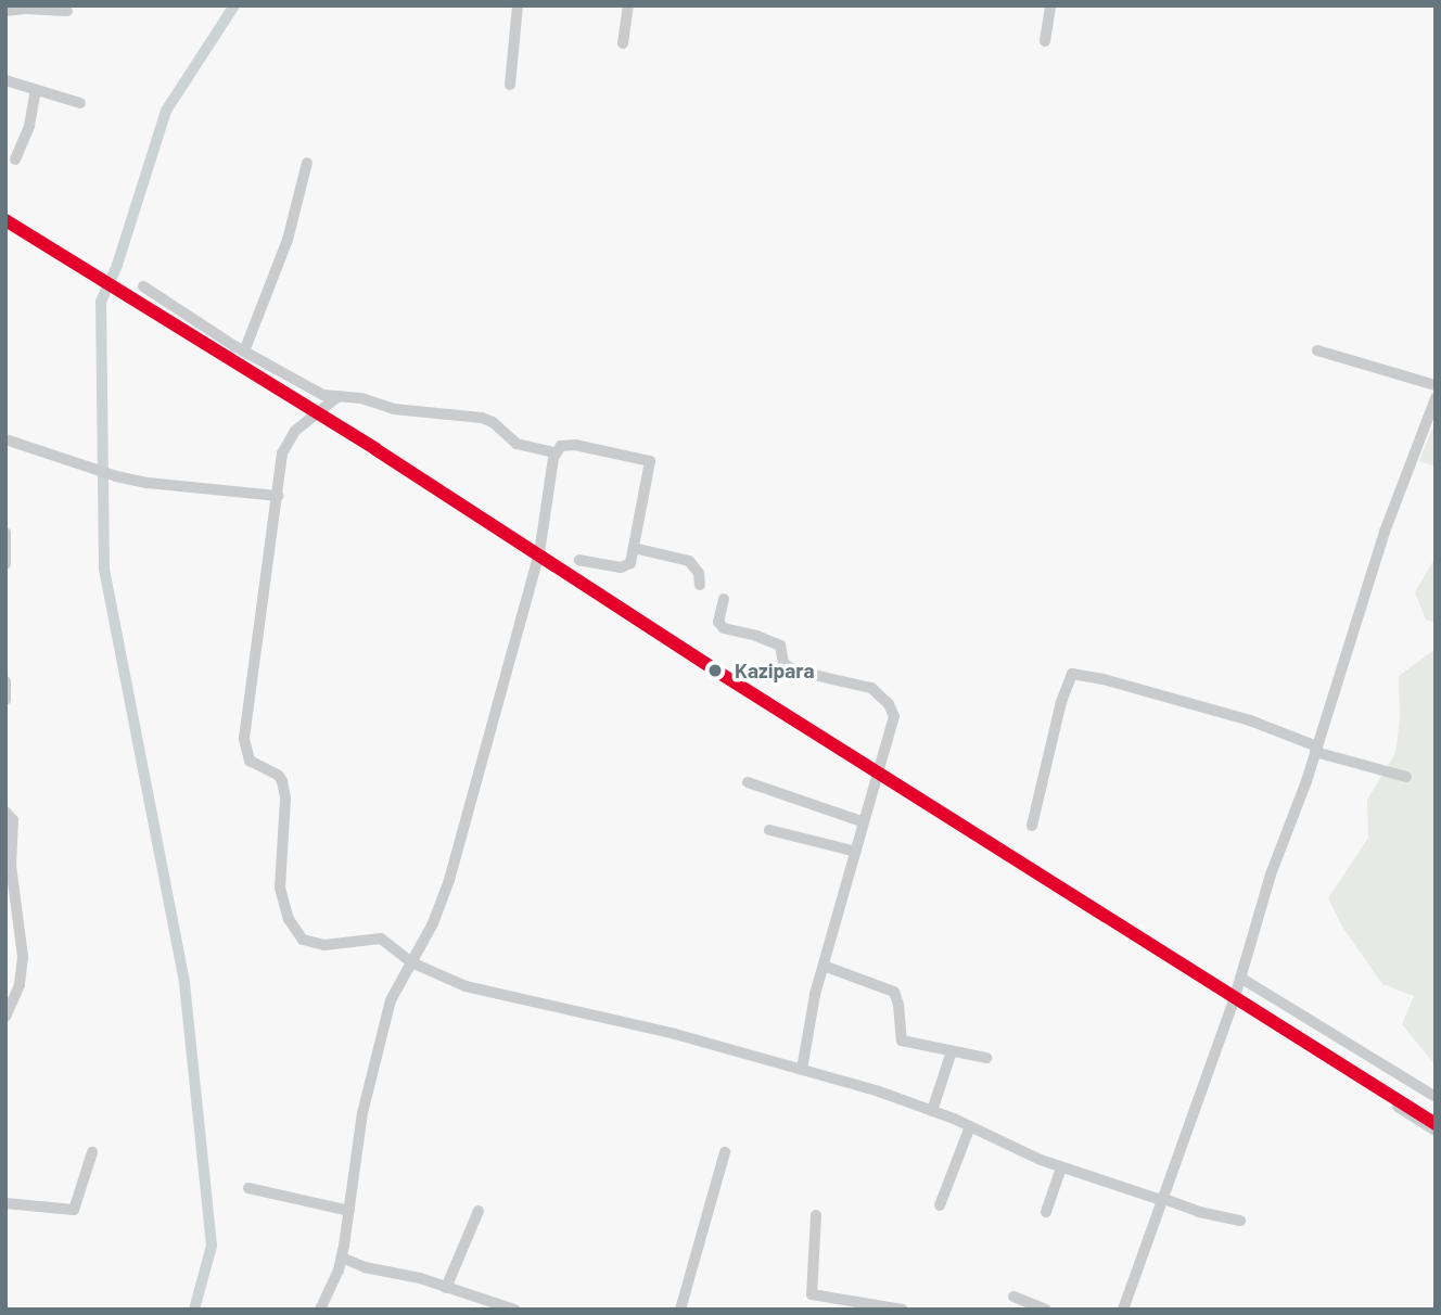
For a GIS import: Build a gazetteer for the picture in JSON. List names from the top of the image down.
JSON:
{
  "places": ["Kazipara"]
}
